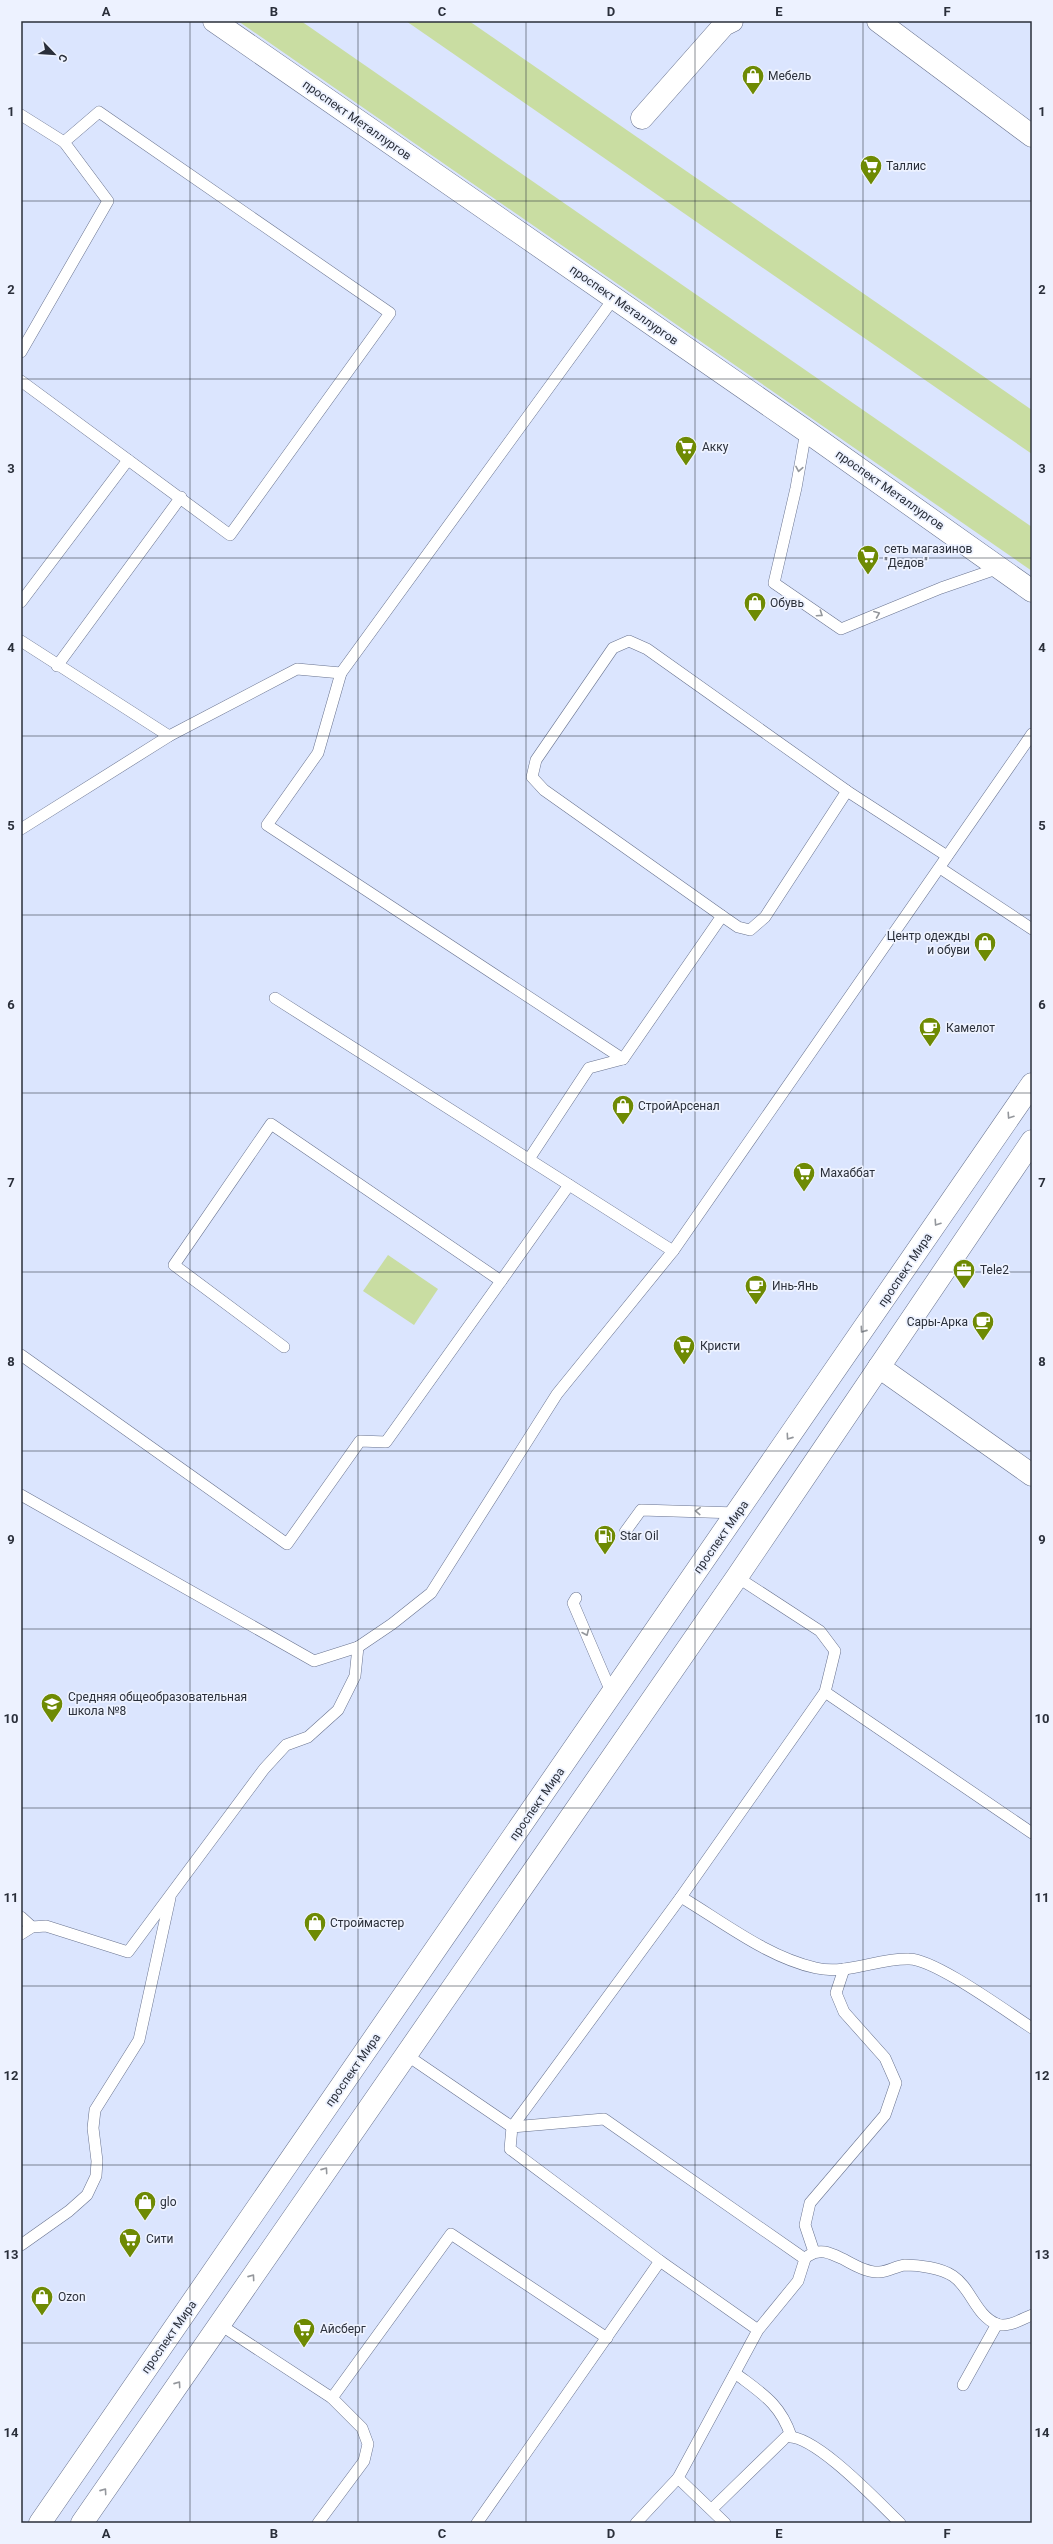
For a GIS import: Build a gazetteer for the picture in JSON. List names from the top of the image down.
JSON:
{
  "streets": {
    "main road": ["проспект Металлургов", "проспект Мира"]
  },
  "places": {
    "shop": [
      "Мебель",
      "Обувь",
      "Центр одежды и обуви",
      "СтройАрсенал",
      "Строймастер",
      "glo",
      "Ozon"
    ],
    "supermarket": [
      "Таллис",
      "Акку",
      "сеть магазинов \"Дедов\"",
      "Махаббат",
      "Кристи",
      "Сити",
      "Айсберг"
    ],
    "cafe": ["Камелот", "Инь-Янь", "Сары-Арка"],
    "office": ["Tele2"],
    "fuel station": ["Star Oil"],
    "school or university": ["Средняя общеобразовательная школа №8"]
  },
  "north": "bottom right",
  "grid": {
    "columns": [
      "A",
      "B",
      "C",
      "D",
      "E",
      "F"
    ],
    "rows": [
      "1",
      "2",
      "3",
      "4",
      "5",
      "6",
      "7",
      "8",
      "9",
      "10",
      "11",
      "12",
      "13",
      "14"
    ]
  }
}
